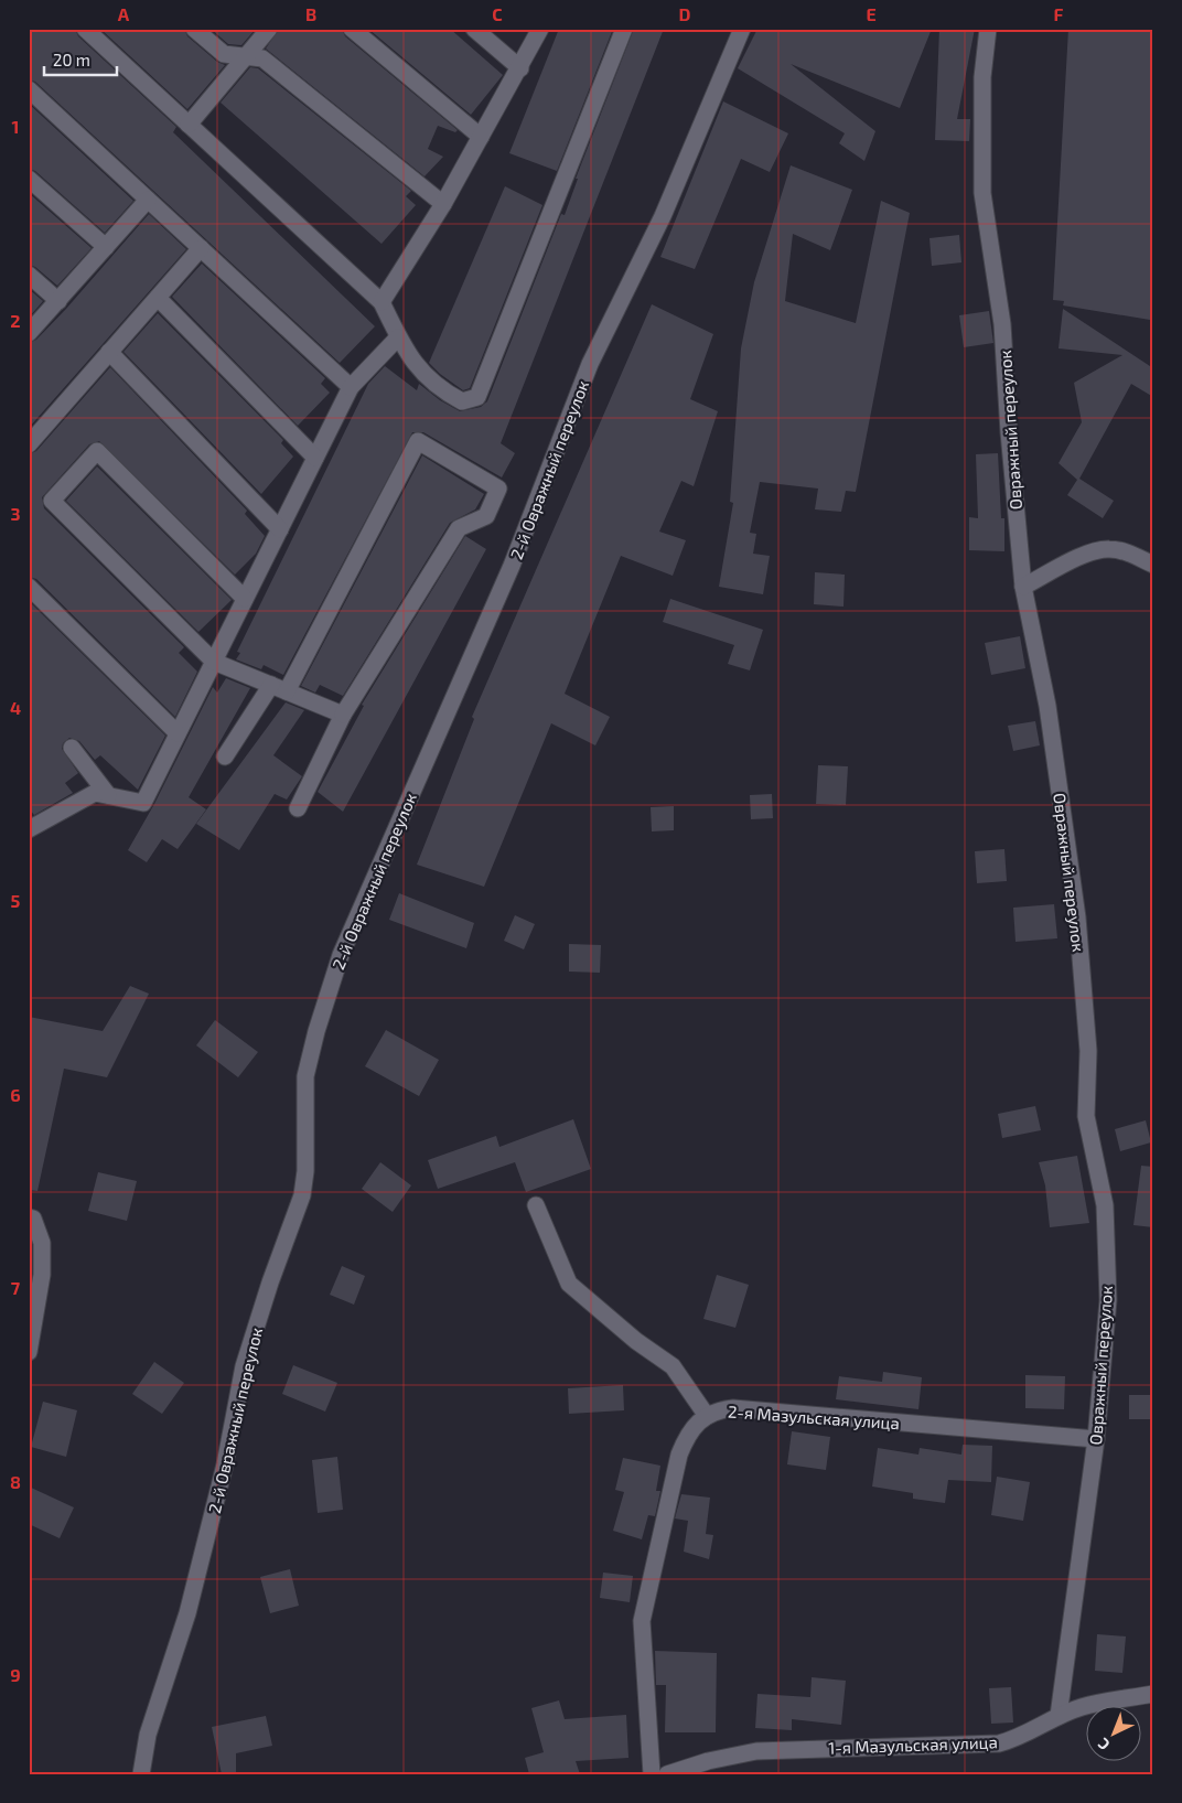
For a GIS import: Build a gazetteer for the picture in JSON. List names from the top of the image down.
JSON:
{
  "streets": {
    "street": [
      "Овражный переулок",
      "2-й Овражный переулок",
      "2-я Мазульская улица",
      "1-я Мазульская улица"
    ]
  },
  "crossings": [
    ["Овражный переулок", "2-я Мазульская улица"],
    ["Овражный переулок", "1-я Мазульская улица"]
  ],
  "scale_bar": "20 m",
  "north": "bottom left",
  "grid": {
    "columns": [
      "A",
      "B",
      "C",
      "D",
      "E",
      "F"
    ],
    "rows": [
      "1",
      "2",
      "3",
      "4",
      "5",
      "6",
      "7",
      "8",
      "9"
    ]
  }
}
